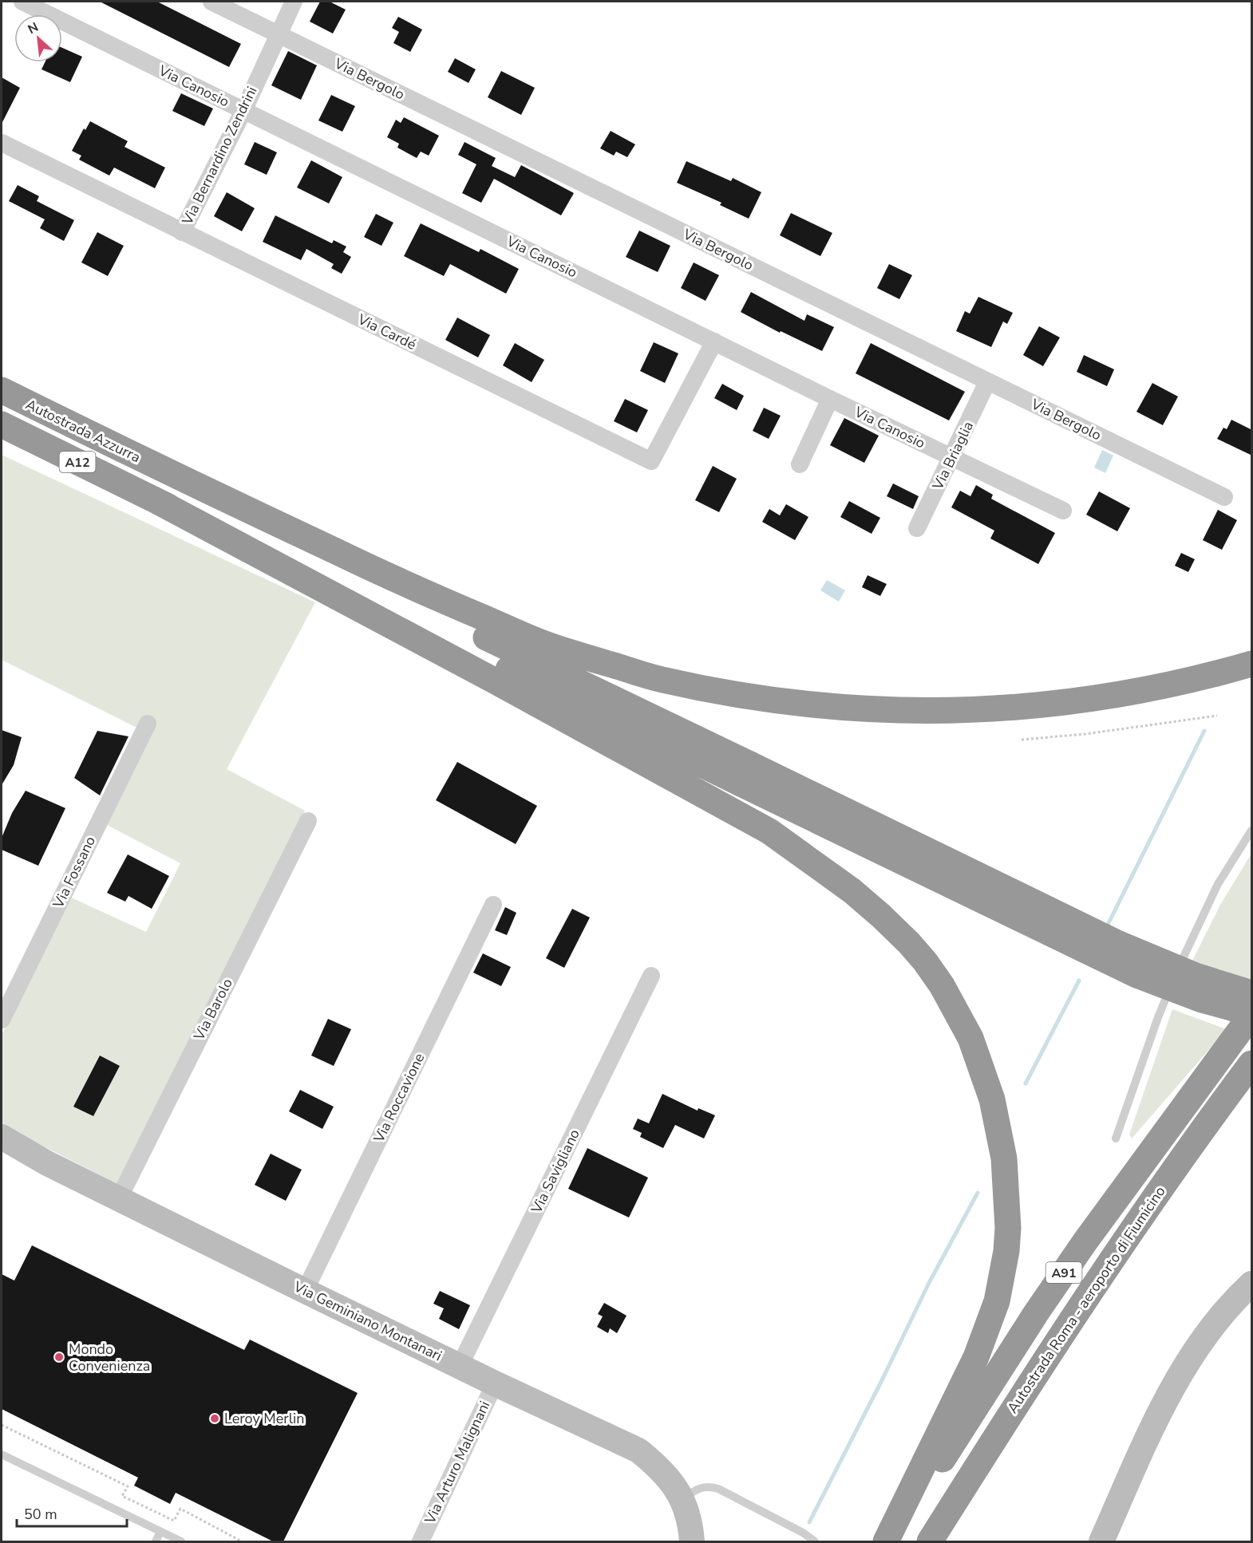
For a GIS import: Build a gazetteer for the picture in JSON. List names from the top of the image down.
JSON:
{
  "streets": {
    "highway": [
      "Autostrada Azzurra",
      "A12",
      "A91",
      "Autostrada Roma - aeroporto di Fiumicino"
    ],
    "street": [
      "Via Bergolo",
      "Via Canosio",
      "Via Bernardino Zendrini",
      "Via Cardé",
      "Via Briaglia",
      "Via Fossano",
      "Via Barolo",
      "Via Roccavione",
      "Via Savigliano",
      "Via Geminiano Montanari",
      "Via Arturo Malignani"
    ]
  },
  "crossings": [
    ["Via Bergolo", "Via Bernardino Zendrini"],
    ["Via Bergolo", "Via Briaglia"],
    ["Via Canosio", "Via Bernardino Zendrini"],
    ["Via Canosio", "Via Cardé"],
    ["Via Canosio", "Via Briaglia"],
    ["Via Bernardino Zendrini", "Via Cardé"],
    ["Via Barolo", "Via Geminiano Montanari"],
    ["Via Roccavione", "Via Geminiano Montanari"],
    ["Via Savigliano", "Via Geminiano Montanari"],
    ["Via Geminiano Montanari", "Via Arturo Malignani"]
  ],
  "places": ["Mondo Convenienza", "Leroy Merlin"],
  "scale_bar": "50 m",
  "north": "top left"
}
